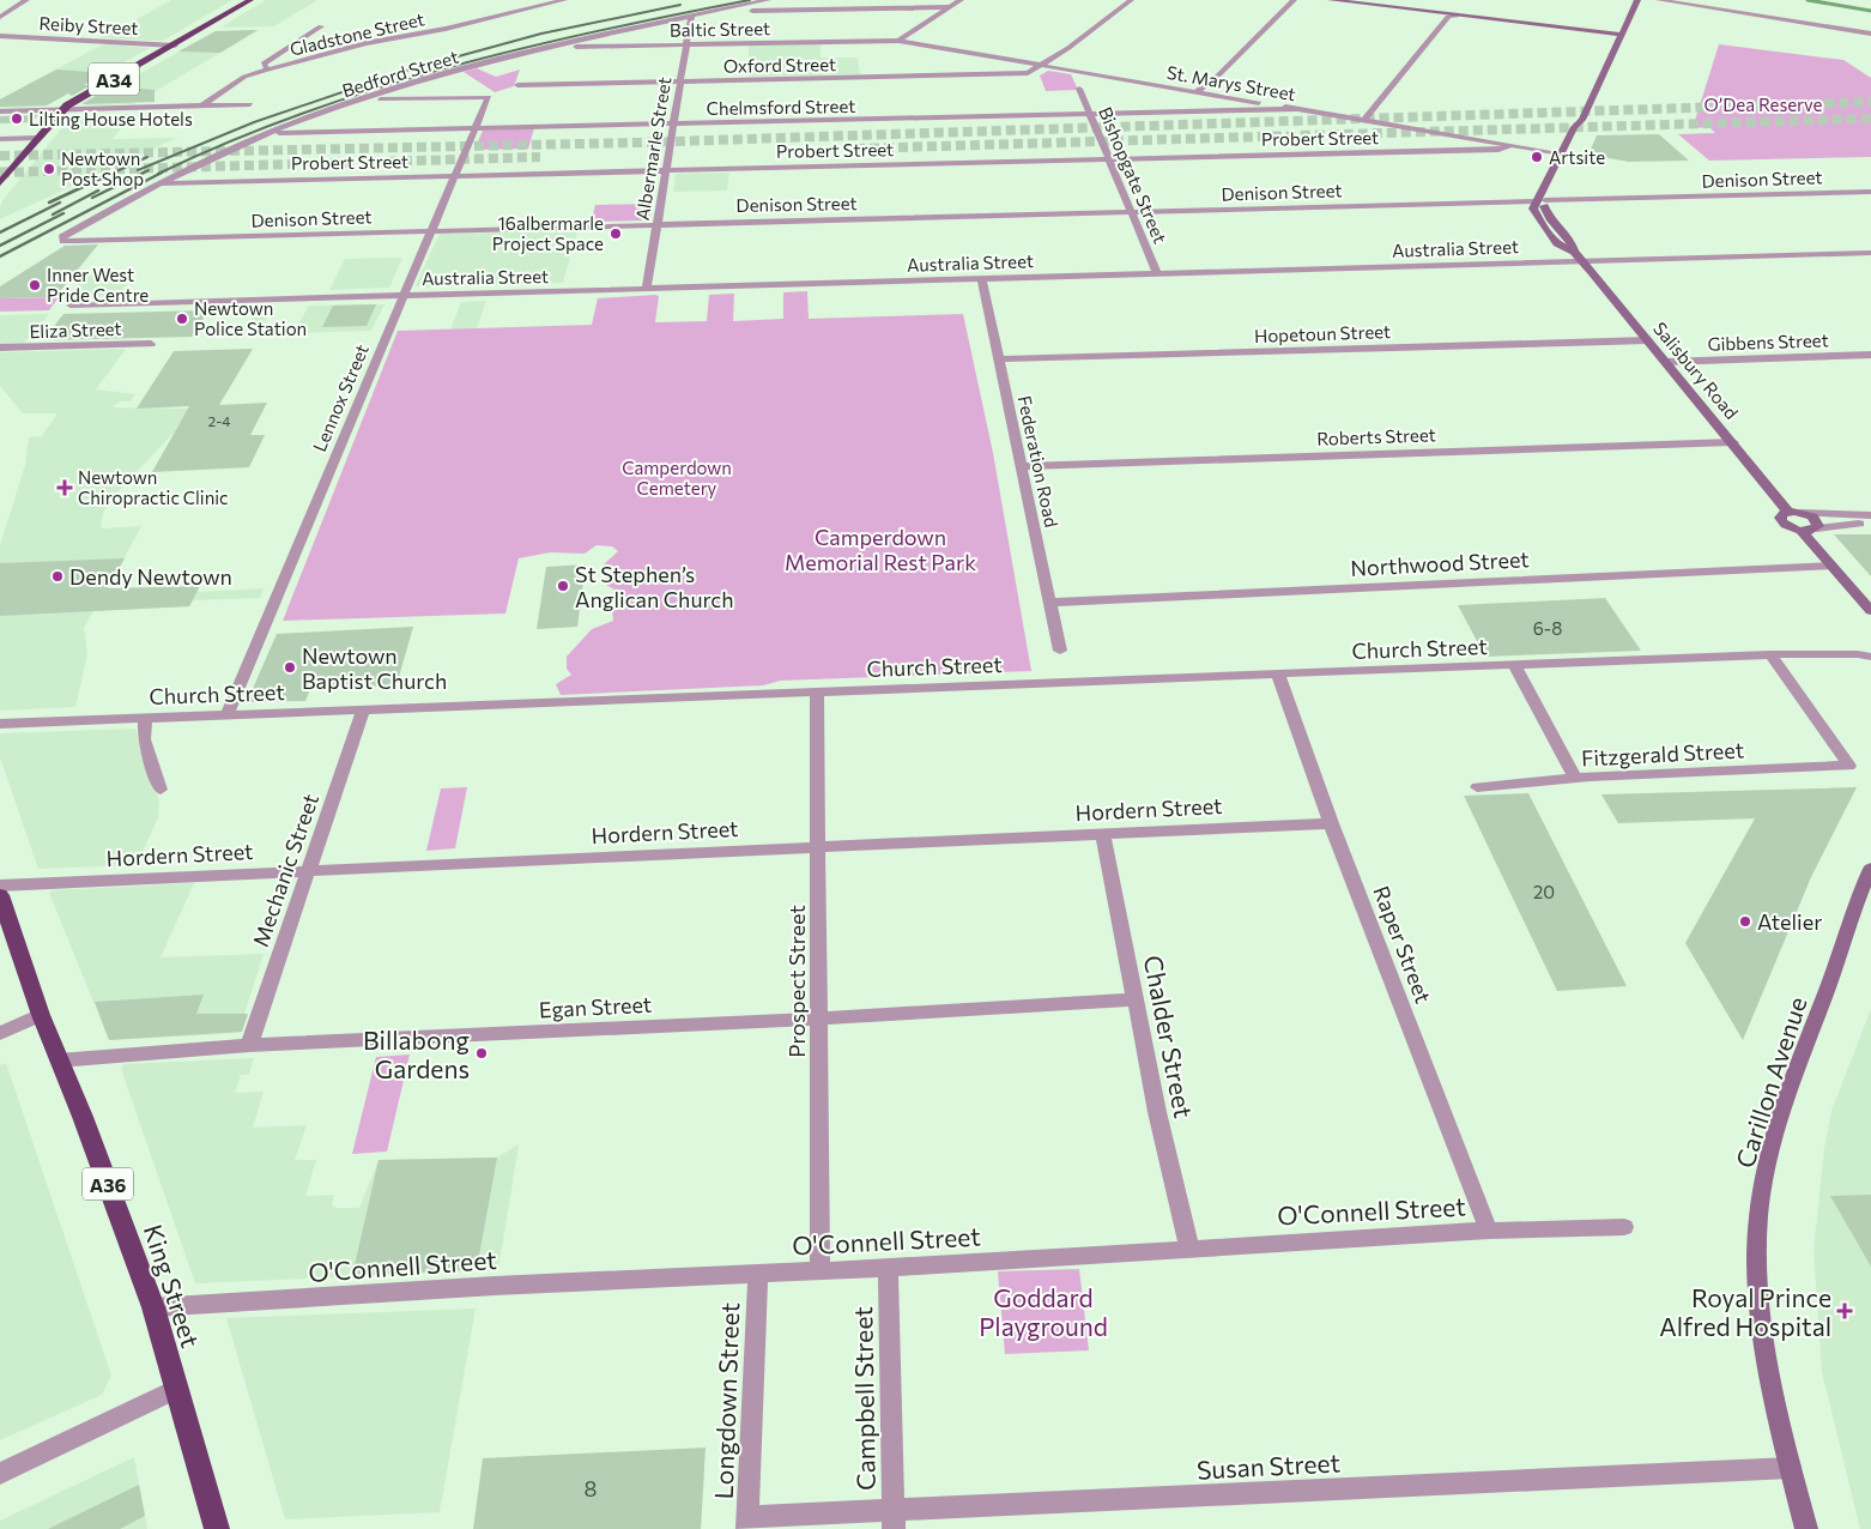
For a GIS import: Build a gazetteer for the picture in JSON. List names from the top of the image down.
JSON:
{
  "streets": {
    "highway": ["A34", "A36", "King Street"],
    "main road": ["Salisbury Road", "Carillon Avenue"],
    "street": [
      "Reiby Street",
      "Baltic Street",
      "Gladstone Street",
      "Oxford Street",
      "Bedford Street",
      "St. Marys Street",
      "Chelmsford Street",
      "Probert Street",
      "Albermarle Street",
      "Bishopgate Street",
      "Denison Street",
      "Australia Street",
      "Eliza Street",
      "Hopetoun Street",
      "Gibbens Street",
      "Lennox Street",
      "Roberts Street",
      "Federation Road",
      "Northwood Street",
      "Church Street",
      "Fitzgerald Street",
      "Hordern Street",
      "Mechanic Street",
      "Raper Street",
      "Prospect Street",
      "Egan Street",
      "Chalder Street",
      "O'Connell Street",
      "Campbell Street",
      "Longdown Street",
      "Susan Street"
    ]
  },
  "crossings": [
    ["Reiby Street", "A34"],
    ["Baltic Street", "Bedford Street"],
    ["Baltic Street", "St. Marys Street"],
    ["Baltic Street", "Albermarle Street"],
    ["Oxford Street", "St. Marys Street"],
    ["Oxford Street", "Albermarle Street"],
    ["Bedford Street", "Chelmsford Street"],
    ["Bedford Street", "Probert Street"],
    ["Bedford Street", "Albermarle Street"],
    ["Bedford Street", "Denison Street"],
    ["Bedford Street", "Lennox Street"],
    ["St. Marys Street", "Chelmsford Street"],
    ["St. Marys Street", "Probert Street"],
    ["Chelmsford Street", "Albermarle Street"],
    ["Chelmsford Street", "Bishopgate Street"],
    ["Chelmsford Street", "Lennox Street"],
    ["Probert Street", "Albermarle Street"],
    ["Probert Street", "Bishopgate Street"],
    ["Probert Street", "Lennox Street"],
    ["Albermarle Street", "Denison Street"],
    ["Albermarle Street", "Australia Street"],
    ["Bishopgate Street", "Denison Street"],
    ["Bishopgate Street", "Australia Street"],
    ["Denison Street", "Salisbury Road"],
    ["Denison Street", "Lennox Street"],
    ["Australia Street", "Salisbury Road"],
    ["Australia Street", "Lennox Street"],
    ["Australia Street", "Federation Road"],
    ["Hopetoun Street", "Salisbury Road"],
    ["Hopetoun Street", "Federation Road"],
    ["Gibbens Street", "Salisbury Road"],
    ["Salisbury Road", "Roberts Street"],
    ["Lennox Street", "Church Street"],
    ["Roberts Street", "Federation Road"],
    ["Federation Road", "Northwood Street"],
    ["Church Street", "Fitzgerald Street"],
    ["Church Street", "Mechanic Street"],
    ["Church Street", "Raper Street"],
    ["Church Street", "Prospect Street"],
    ["Hordern Street", "Mechanic Street"],
    ["Hordern Street", "Raper Street"],
    ["Hordern Street", "Prospect Street"],
    ["Hordern Street", "Chalder Street"],
    ["Mechanic Street", "Egan Street"],
    ["Raper Street", "O'Connell Street"],
    ["Prospect Street", "Egan Street"],
    ["Prospect Street", "O'Connell Street"],
    ["Egan Street", "Chalder Street"],
    ["Egan Street", "King Street"],
    ["Chalder Street", "O'Connell Street"],
    ["Carillon Avenue", "Susan Street"],
    ["O'Connell Street", "King Street"],
    ["O'Connell Street", "Campbell Street"],
    ["O'Connell Street", "Longdown Street"],
    ["Campbell Street", "Susan Street"],
    ["Longdown Street", "Susan Street"]
  ],
  "parks": [
    "O’Dea Reserve",
    "Camperdown Cemetery",
    "Camperdown Memorial Rest Park",
    "Goddard Playground"
  ],
  "places": {
    "other": [
      "Lilting House Hotels",
      "Artsite",
      "Newtown Post Shop",
      "16albermarle Project Space",
      "Inner West Pride Centre",
      "Newtown Police Station",
      "Dendy Newtown",
      "St Stephen’s Anglican Church",
      "Newtown Baptist Church",
      "Atelier",
      "Billabong Gardens"
    ],
    "health": ["Newtown Chiropractic Clinic", "Royal Prince Alfred Hospital"]
  },
  "house_numbers": [
    "2-4",
    "6-8",
    "20",
    "8"
  ]
}
